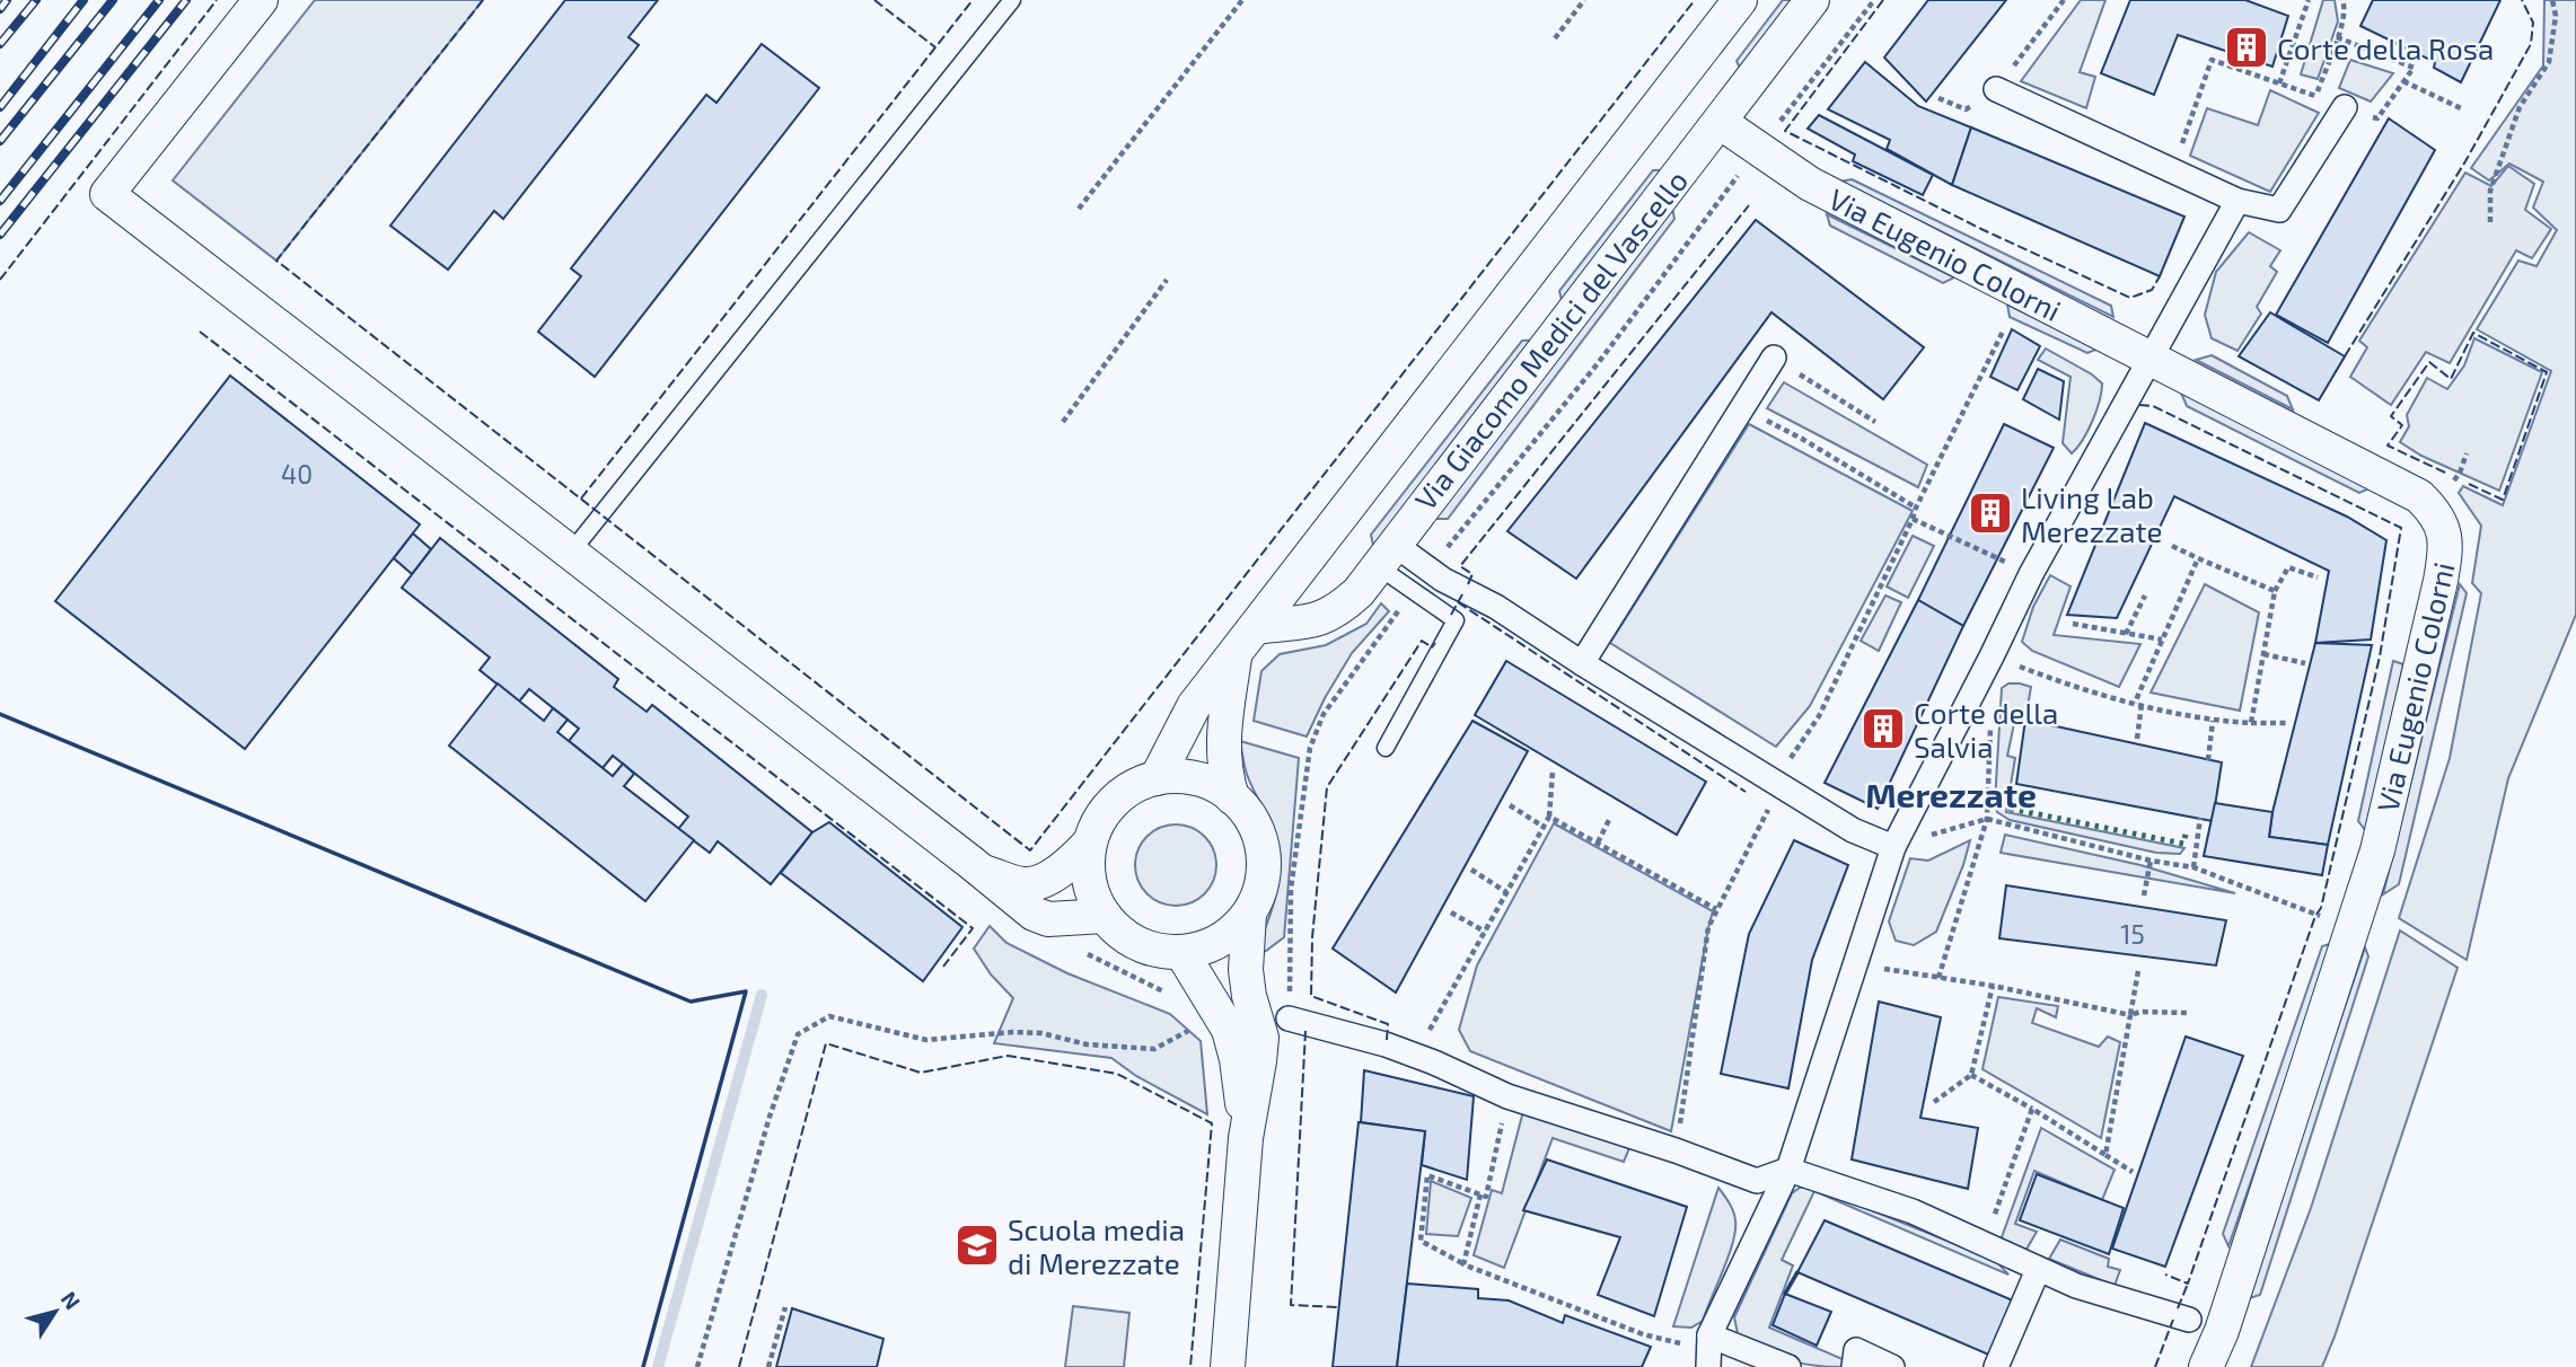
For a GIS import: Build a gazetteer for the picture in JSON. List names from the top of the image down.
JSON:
{
  "streets": {
    "street": ["Via Eugenio Colorni", "Via Giacomo Medici del Vascello"]
  },
  "crossings": [
    ["Via Eugenio Colorni", "Via Giacomo Medici del Vascello"]
  ],
  "districts": ["Merezzate"],
  "places": {
    "building": ["Corte della Rosa", "Living Lab Merezzate", "Corte della Salvia"],
    "school or university": ["Scuola media di Merezzate"]
  },
  "house_numbers": ["40", "15"],
  "north": "top right"
}
